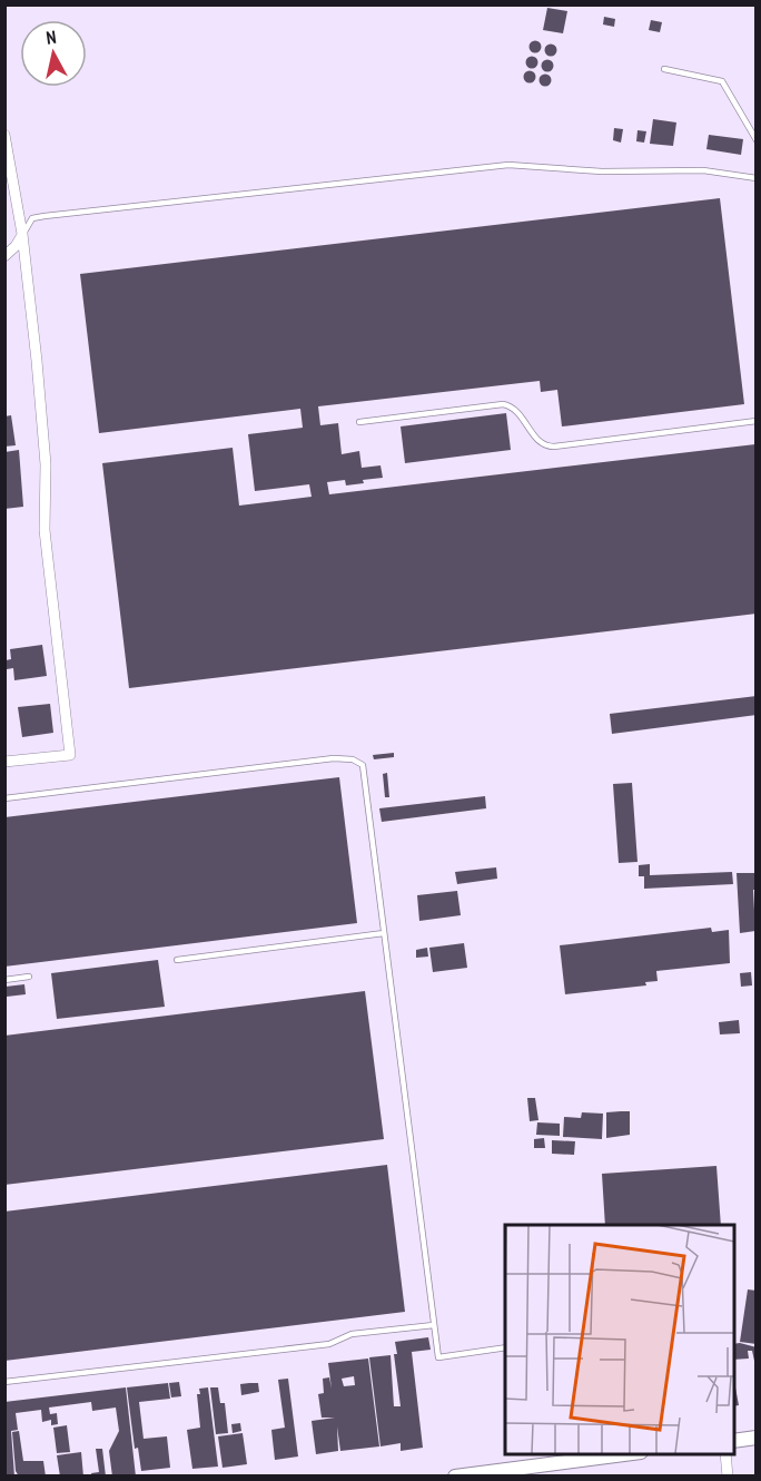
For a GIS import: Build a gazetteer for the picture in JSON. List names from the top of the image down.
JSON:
{
  "north": "top"
}
